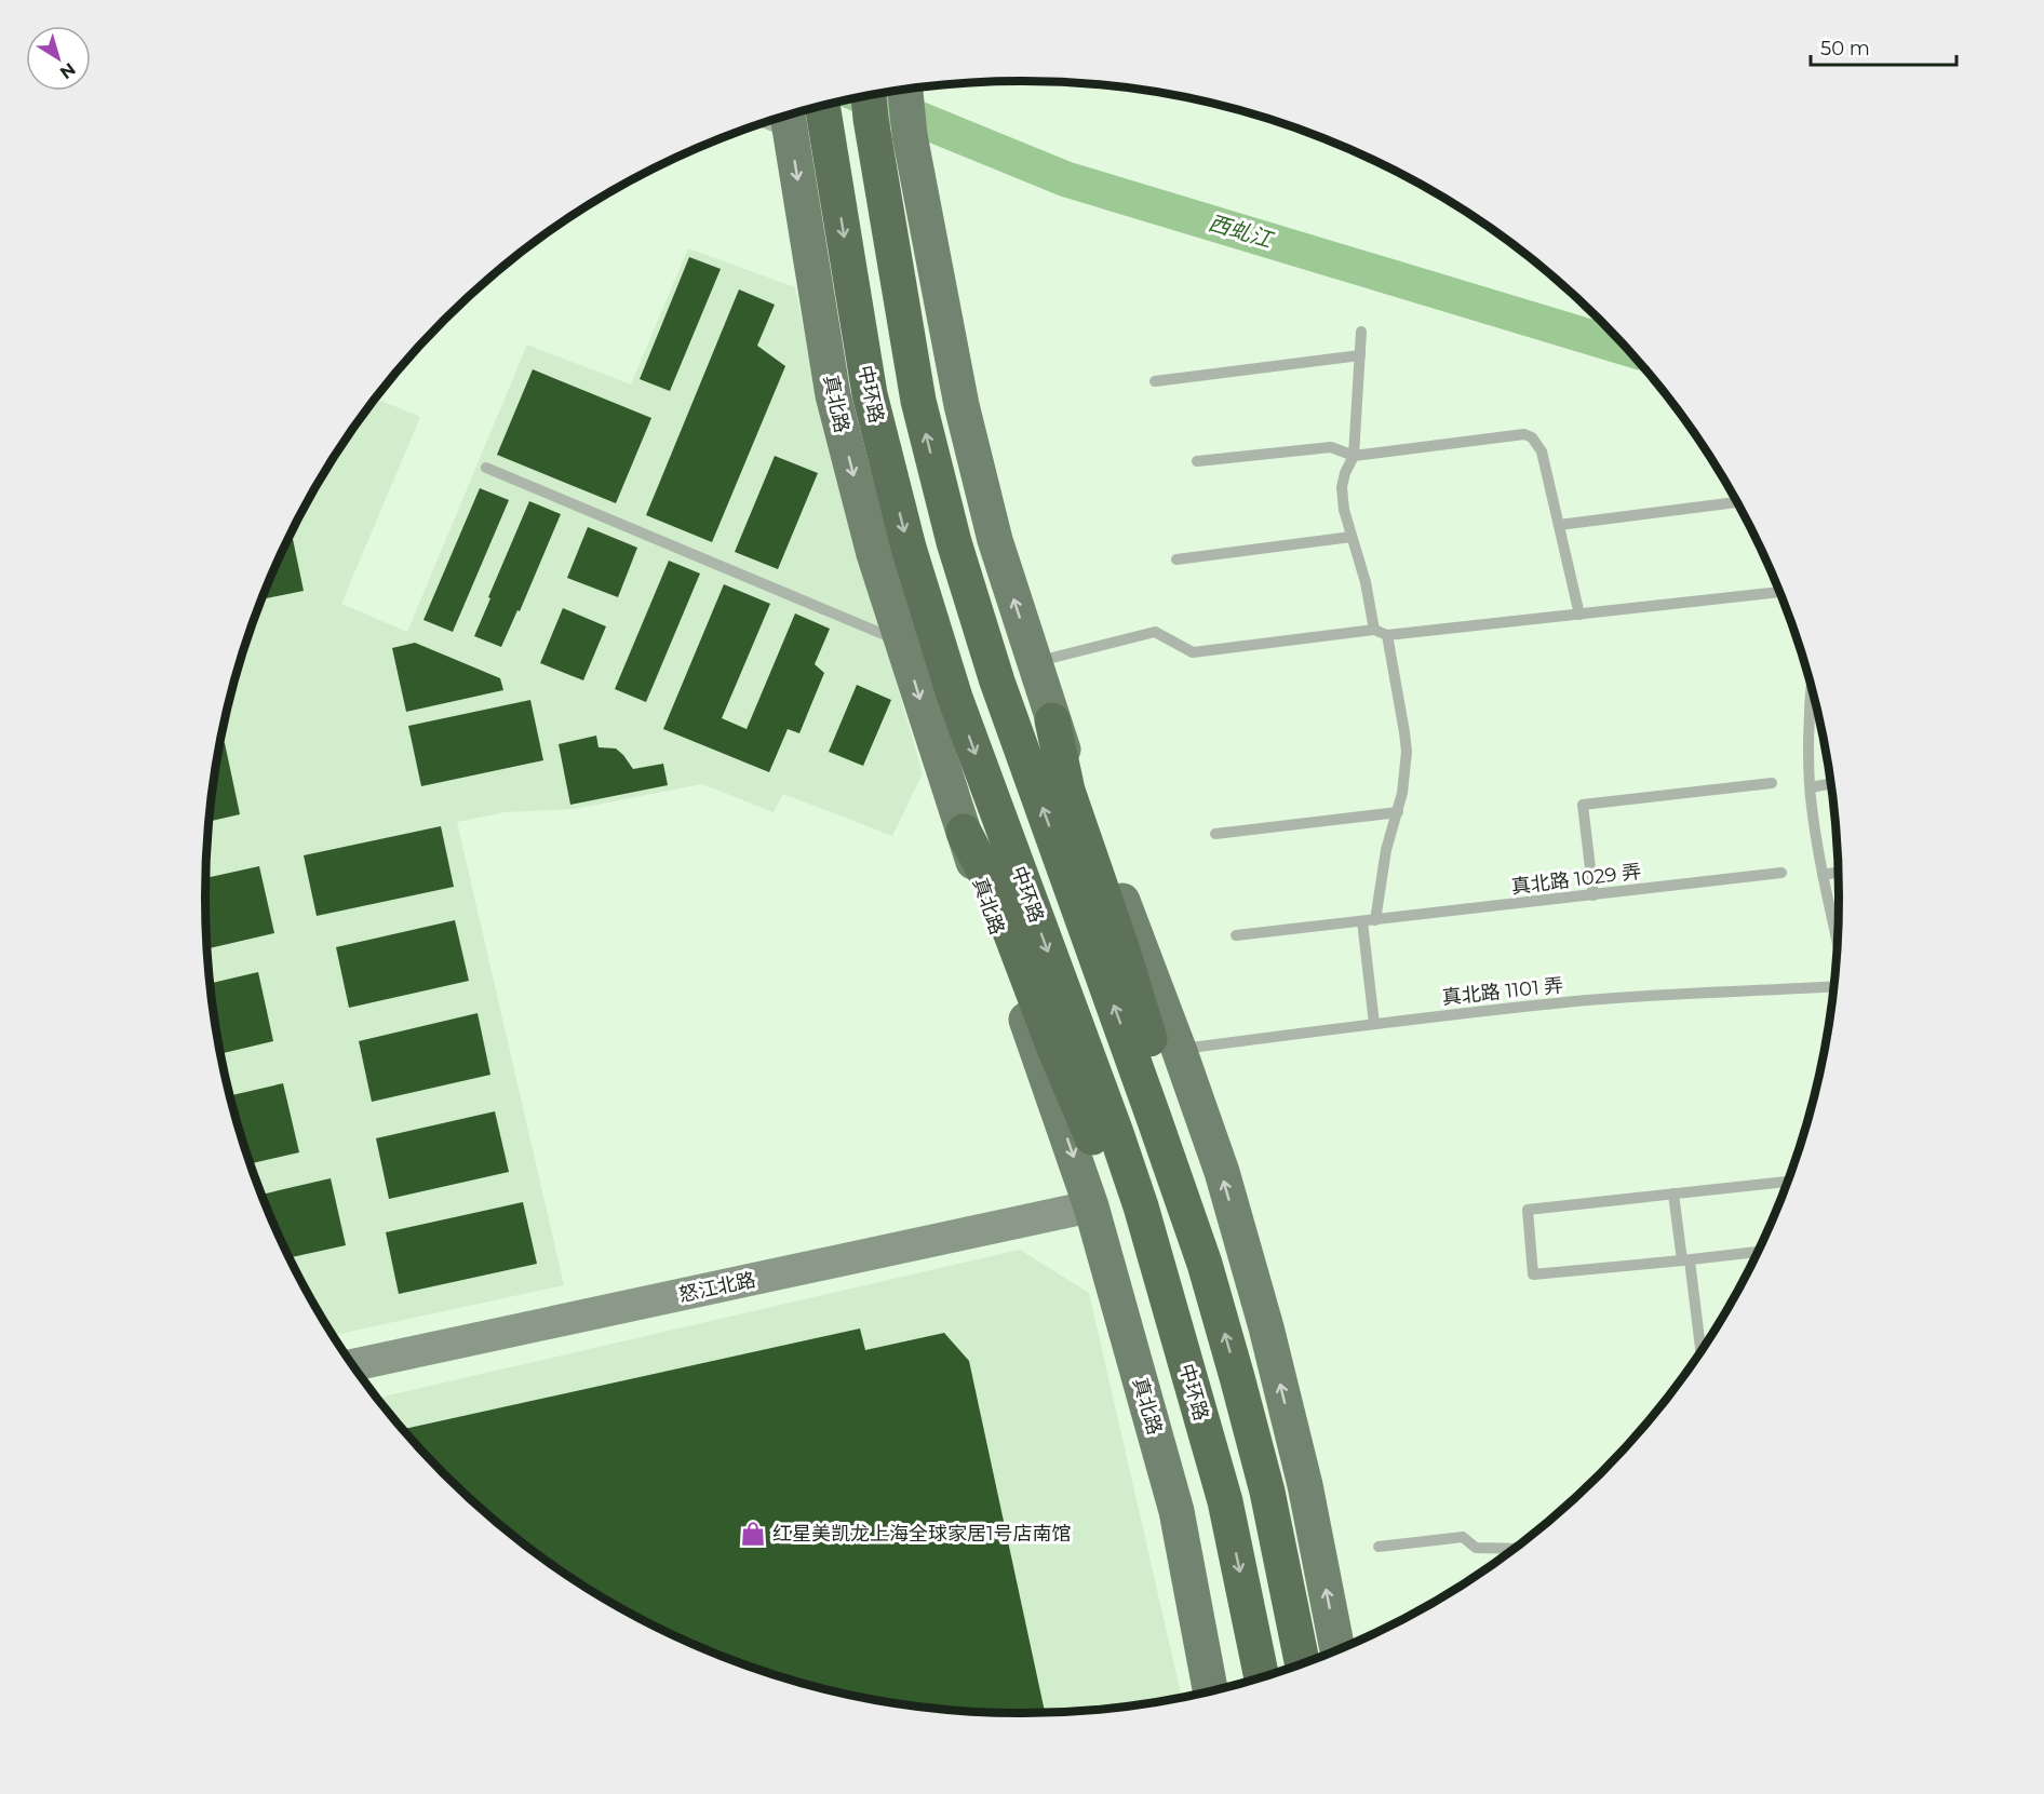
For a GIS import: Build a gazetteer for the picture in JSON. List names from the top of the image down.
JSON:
{
  "streets": {
    "highway": ["中环路"],
    "main road": ["真北路"],
    "street": ["怒江北路"],
    "lane": ["真北路 1029 弄", "真北路 1101 弄"]
  },
  "crossings": [
    ["真北路", "怒江北路"]
  ],
  "water": ["西虬江"],
  "places": {
    "shop": ["红星美凯龙上海全球家居1号店南馆"]
  },
  "scale_bar": "50 m",
  "north": "bottom right"
}
